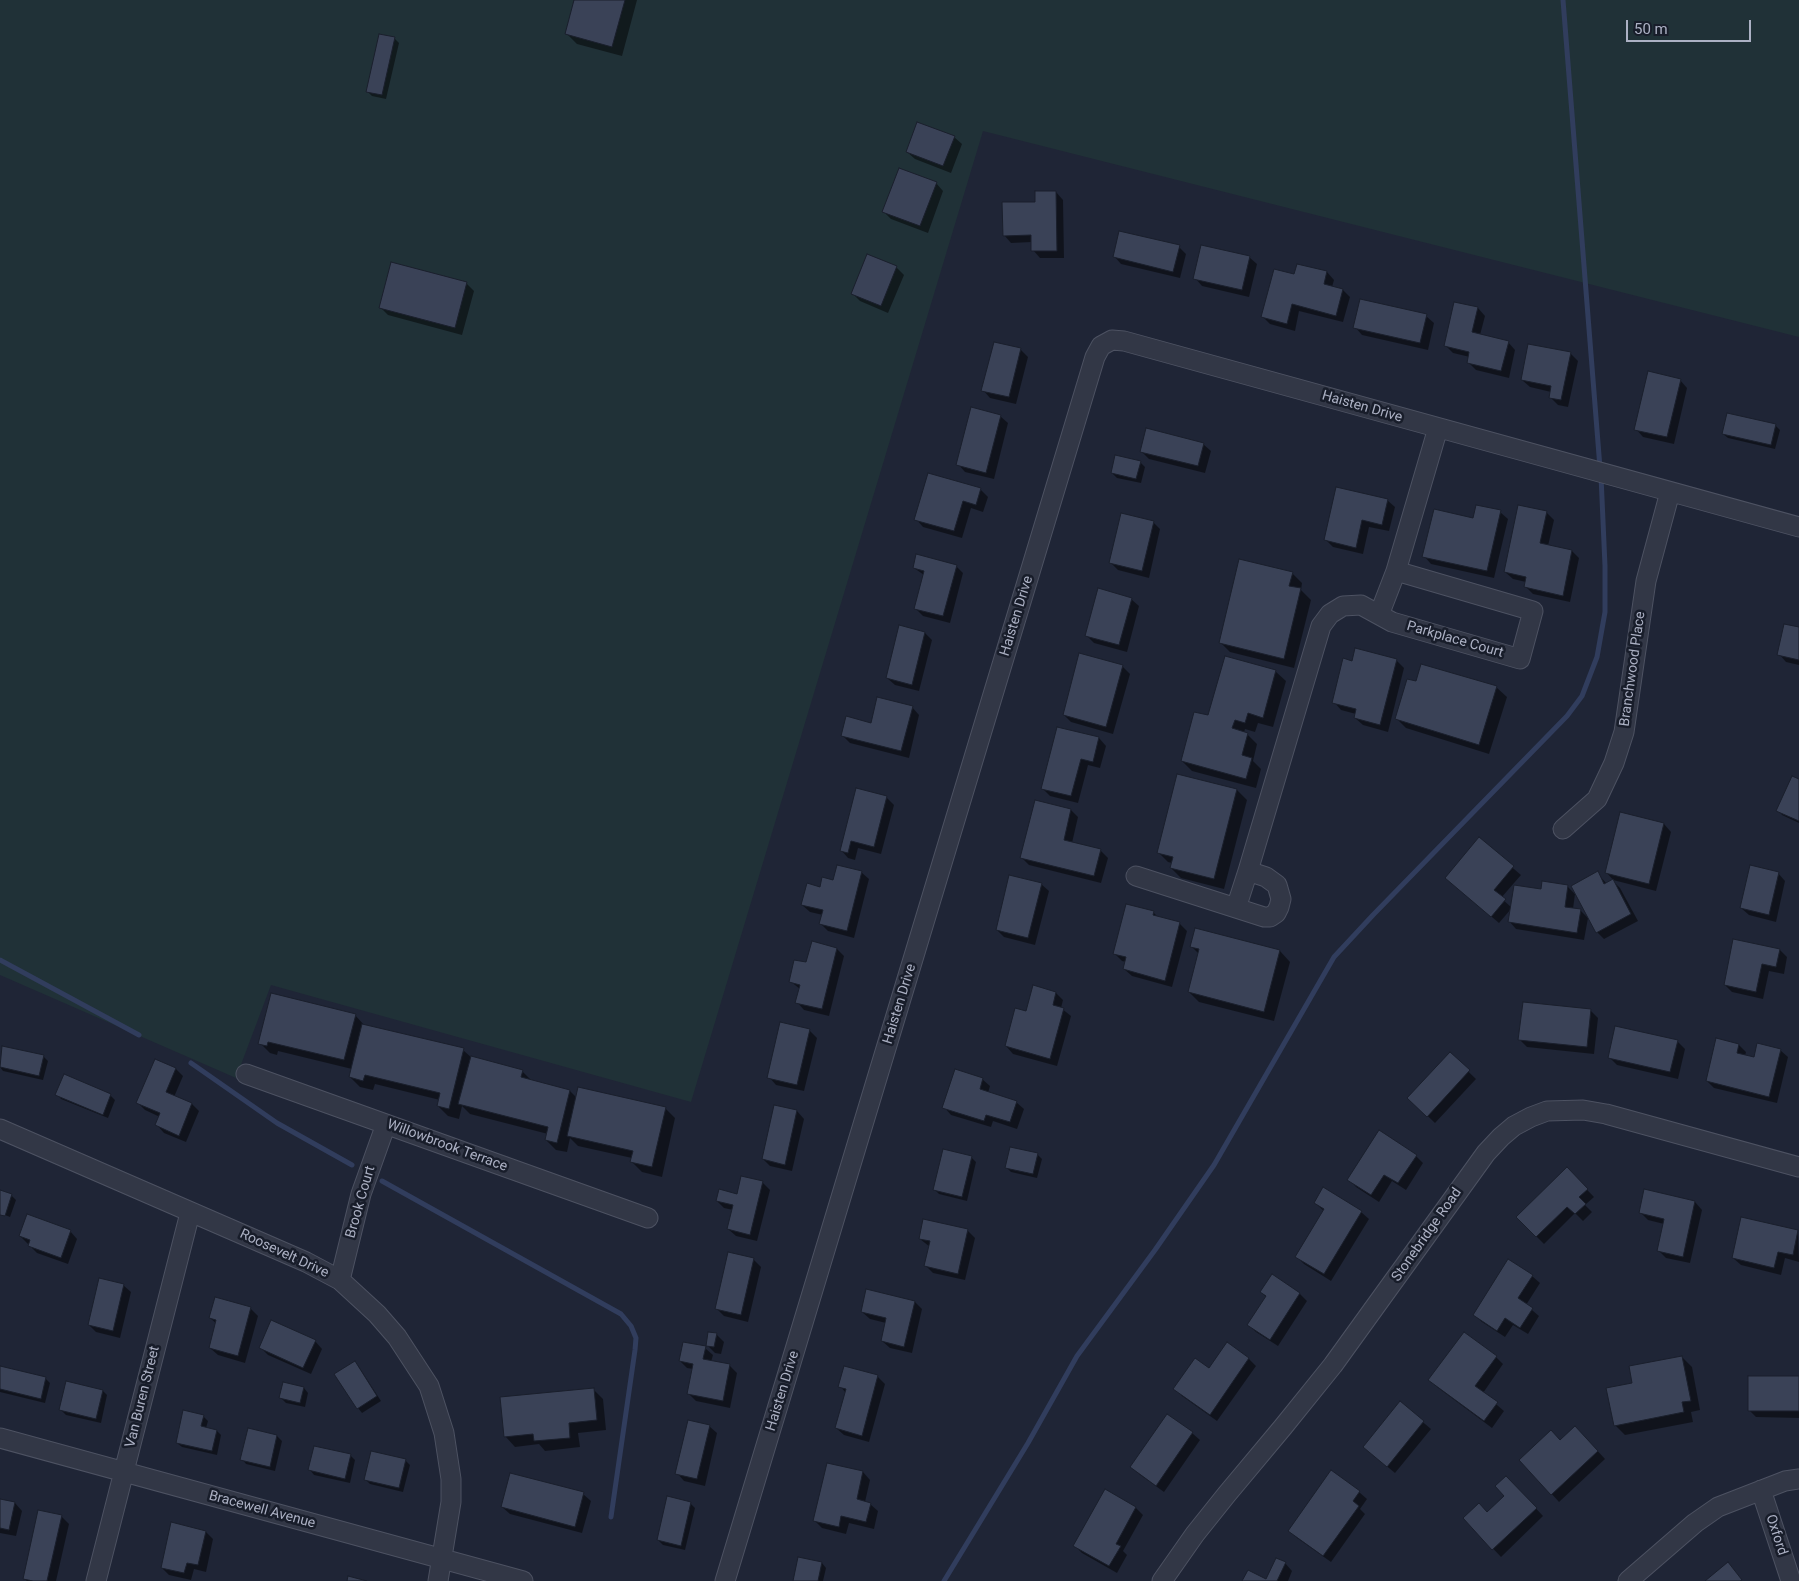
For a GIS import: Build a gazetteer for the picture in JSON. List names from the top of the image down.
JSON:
{
  "streets": {
    "street": [
      "Haisten Drive",
      "Parkplace Court",
      "Branchwood Place",
      "Willowbrook Terrace",
      "Brook Court",
      "Stonebridge Road",
      "Roosevelt Drive",
      "Van Buren Street",
      "Bracewell Avenue",
      "Oxford"
    ]
  },
  "crossings": [
    ["Haisten Drive", "Branchwood Place"],
    ["Willowbrook Terrace", "Brook Court"],
    ["Brook Court", "Roosevelt Drive"],
    ["Roosevelt Drive", "Van Buren Street"],
    ["Roosevelt Drive", "Bracewell Avenue"],
    ["Van Buren Street", "Bracewell Avenue"]
  ],
  "scale_bar": "50 m"
}
